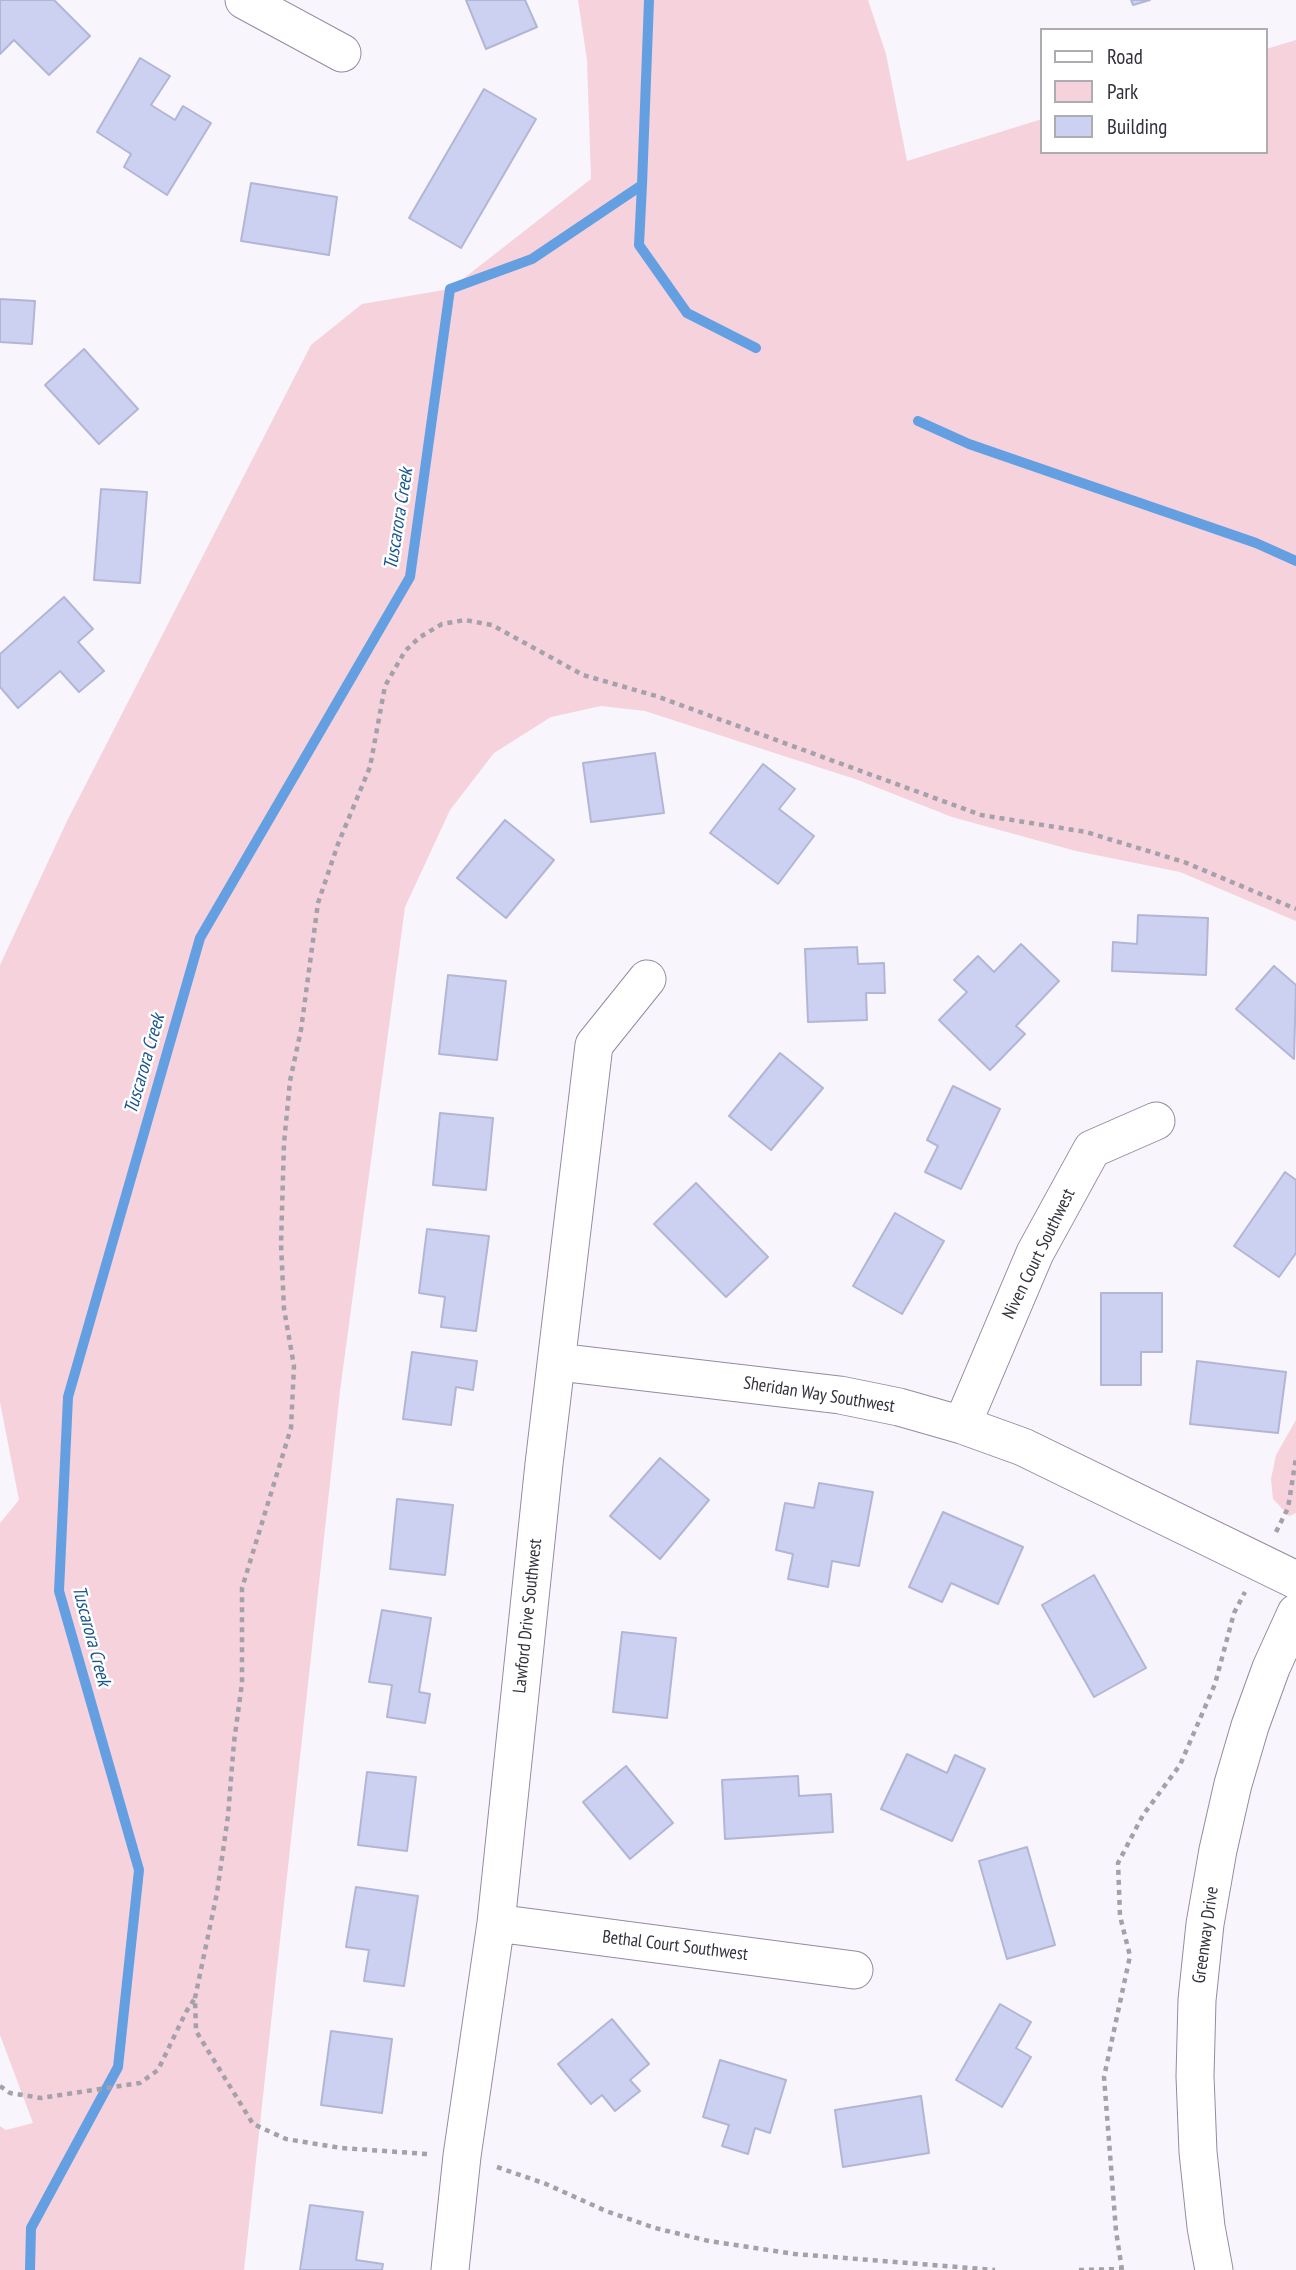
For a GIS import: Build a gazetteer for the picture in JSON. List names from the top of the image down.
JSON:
{
  "streets": {
    "street": [
      "Niven Court Southwest",
      "Sheridan Way Southwest",
      "Lawford Drive Southwest",
      "Greenway Drive",
      "Bethal Court Southwest"
    ]
  },
  "crossings": [
    ["Niven Court Southwest", "Sheridan Way Southwest"],
    ["Sheridan Way Southwest", "Lawford Drive Southwest"],
    ["Lawford Drive Southwest", "Bethal Court Southwest"]
  ],
  "water": ["Tuscarora Creek"],
  "legend": ["Road", "Park", "Building"]
}
